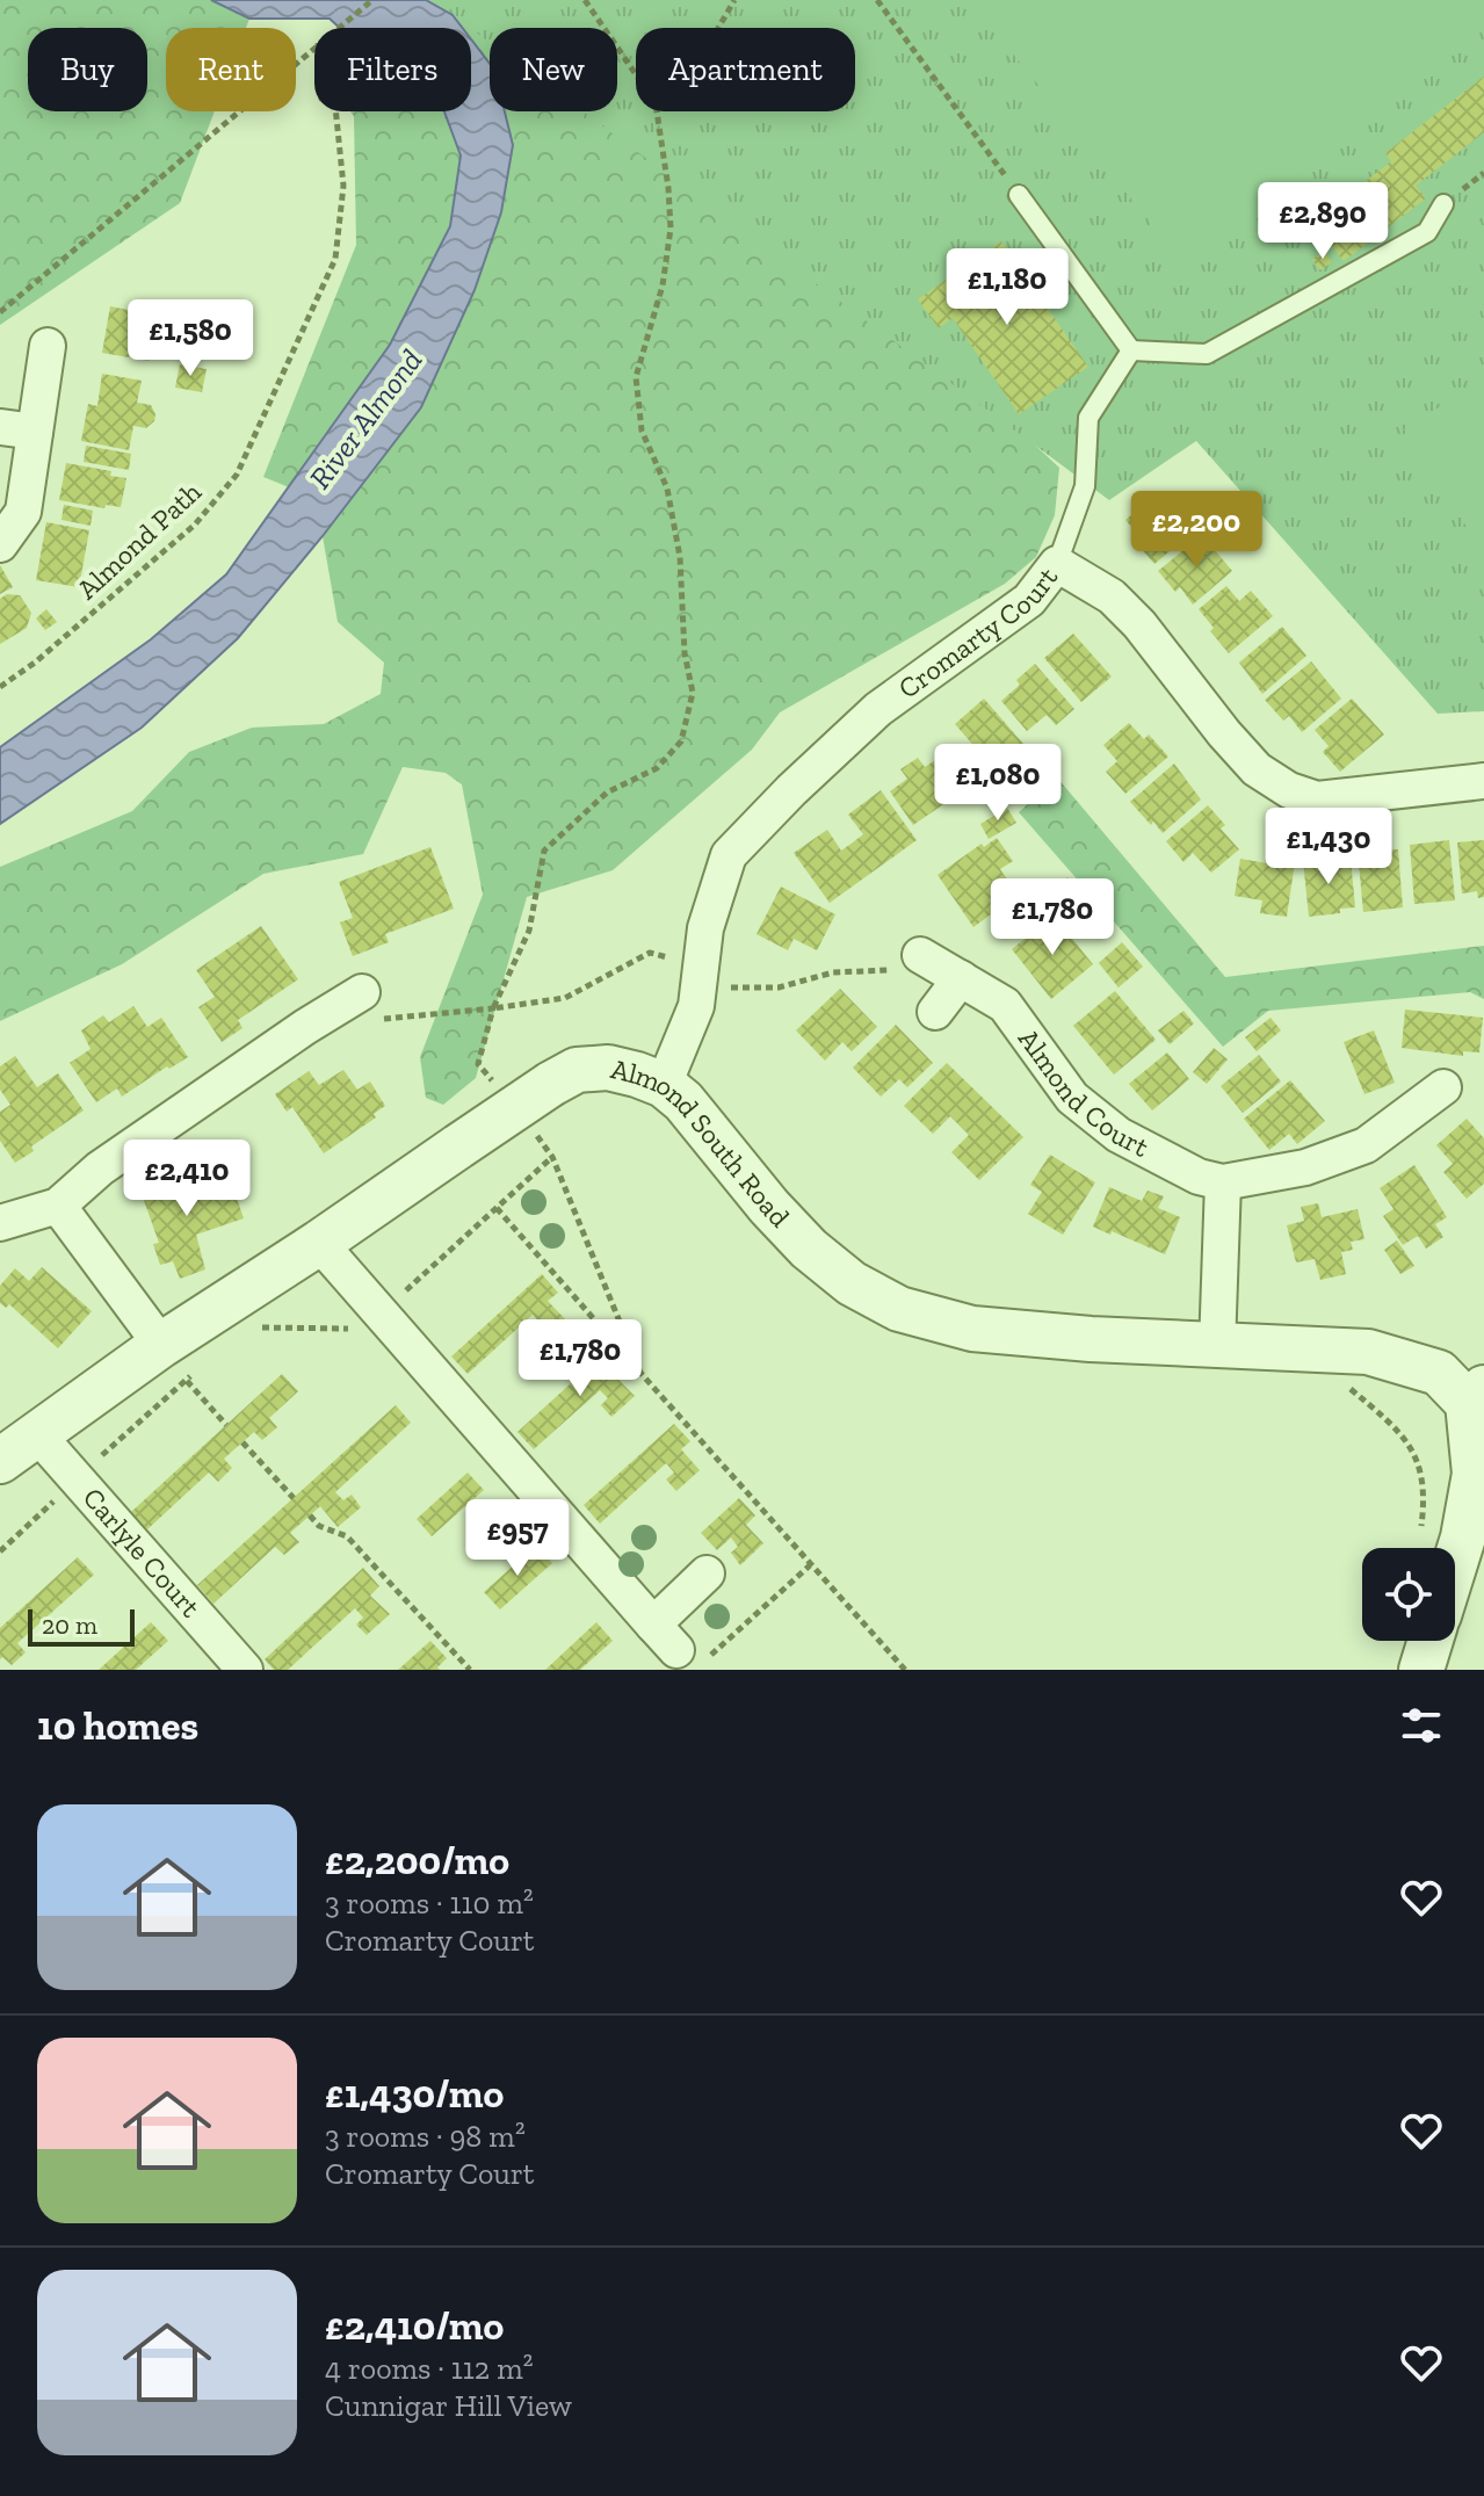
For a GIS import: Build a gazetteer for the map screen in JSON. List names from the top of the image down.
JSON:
{
  "streets": {
    "street": [
      "Cromarty Court",
      "Almond Court",
      "Almond South Road",
      "Carlyle Court"
    ],
    "path": ["Almond Path"]
  },
  "crossings": [
    ["Cromarty Court", "Almond South Road"],
    ["Almond South Road", "Carlyle Court"]
  ],
  "water": ["River Almond"],
  "scale_bar": "20 m",
  "page": {
    "chip": [
      "Buy",
      "Rent",
      "Filters",
      "New",
      "Apartment"
    ],
    "price": [
      "£2,890",
      "£1,180",
      "£1,580",
      "£2,200",
      "£1,080",
      "£1,430",
      "£1,780",
      "£2,410",
      "£1,780",
      "£957"
    ],
    "scale": "20 m",
    "heading": "10 homes",
    "list": [
      {
        "name": "£2,200/mo",
        "note": "3 rooms · 110 m² · Cromarty Court"
      },
      {
        "name": "£1,430/mo",
        "note": "3 rooms · 98 m² · Cromarty Court"
      },
      {
        "name": "£2,410/mo",
        "note": "4 rooms · 112 m² · Cunnigar Hill View"
      }
    ]
  }
}
